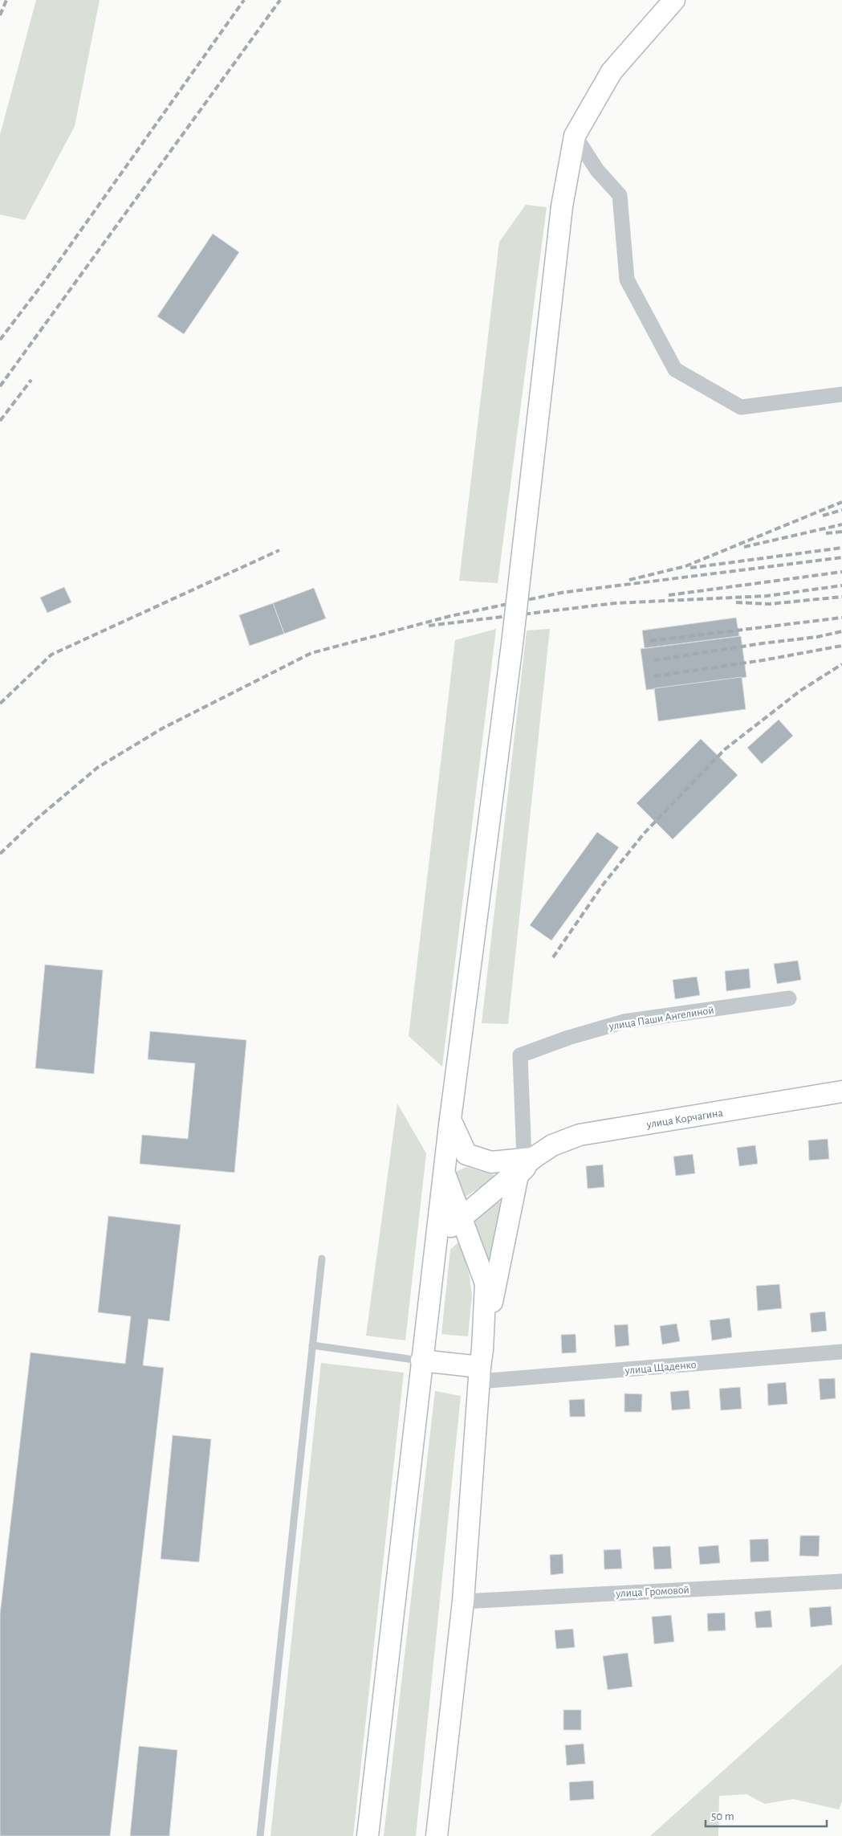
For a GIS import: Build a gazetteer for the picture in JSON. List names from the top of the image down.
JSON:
{
  "streets": {
    "main road": ["улица Корчагина"],
    "street": ["улица Паши Ангелиной", "улица Щаденко", "улица Громовой"]
  },
  "crossings": [
    ["улица Паши Ангелиной", "улица Корчагина"]
  ],
  "scale_bar": "50 m"
}
